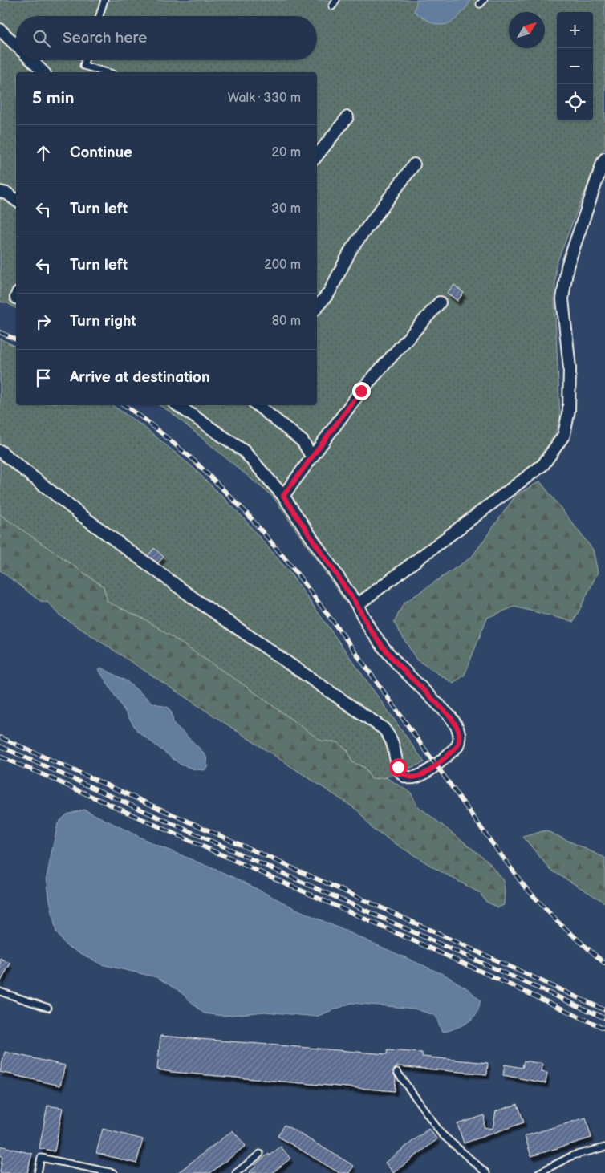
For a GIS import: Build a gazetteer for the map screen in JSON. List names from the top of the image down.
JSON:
{
  "north": "top right",
  "page": {
    "map_buttons": ["+", "−"],
    "search": "Search here",
    "heading": ["5 min", "Walk · 330 m"],
    "list": [
      ["Continue", "20 m"],
      ["Turn left", "30 m"],
      ["Turn left", "200 m"],
      ["Turn right", "80 m"],
      "Arrive at destination"
    ]
  }
}
